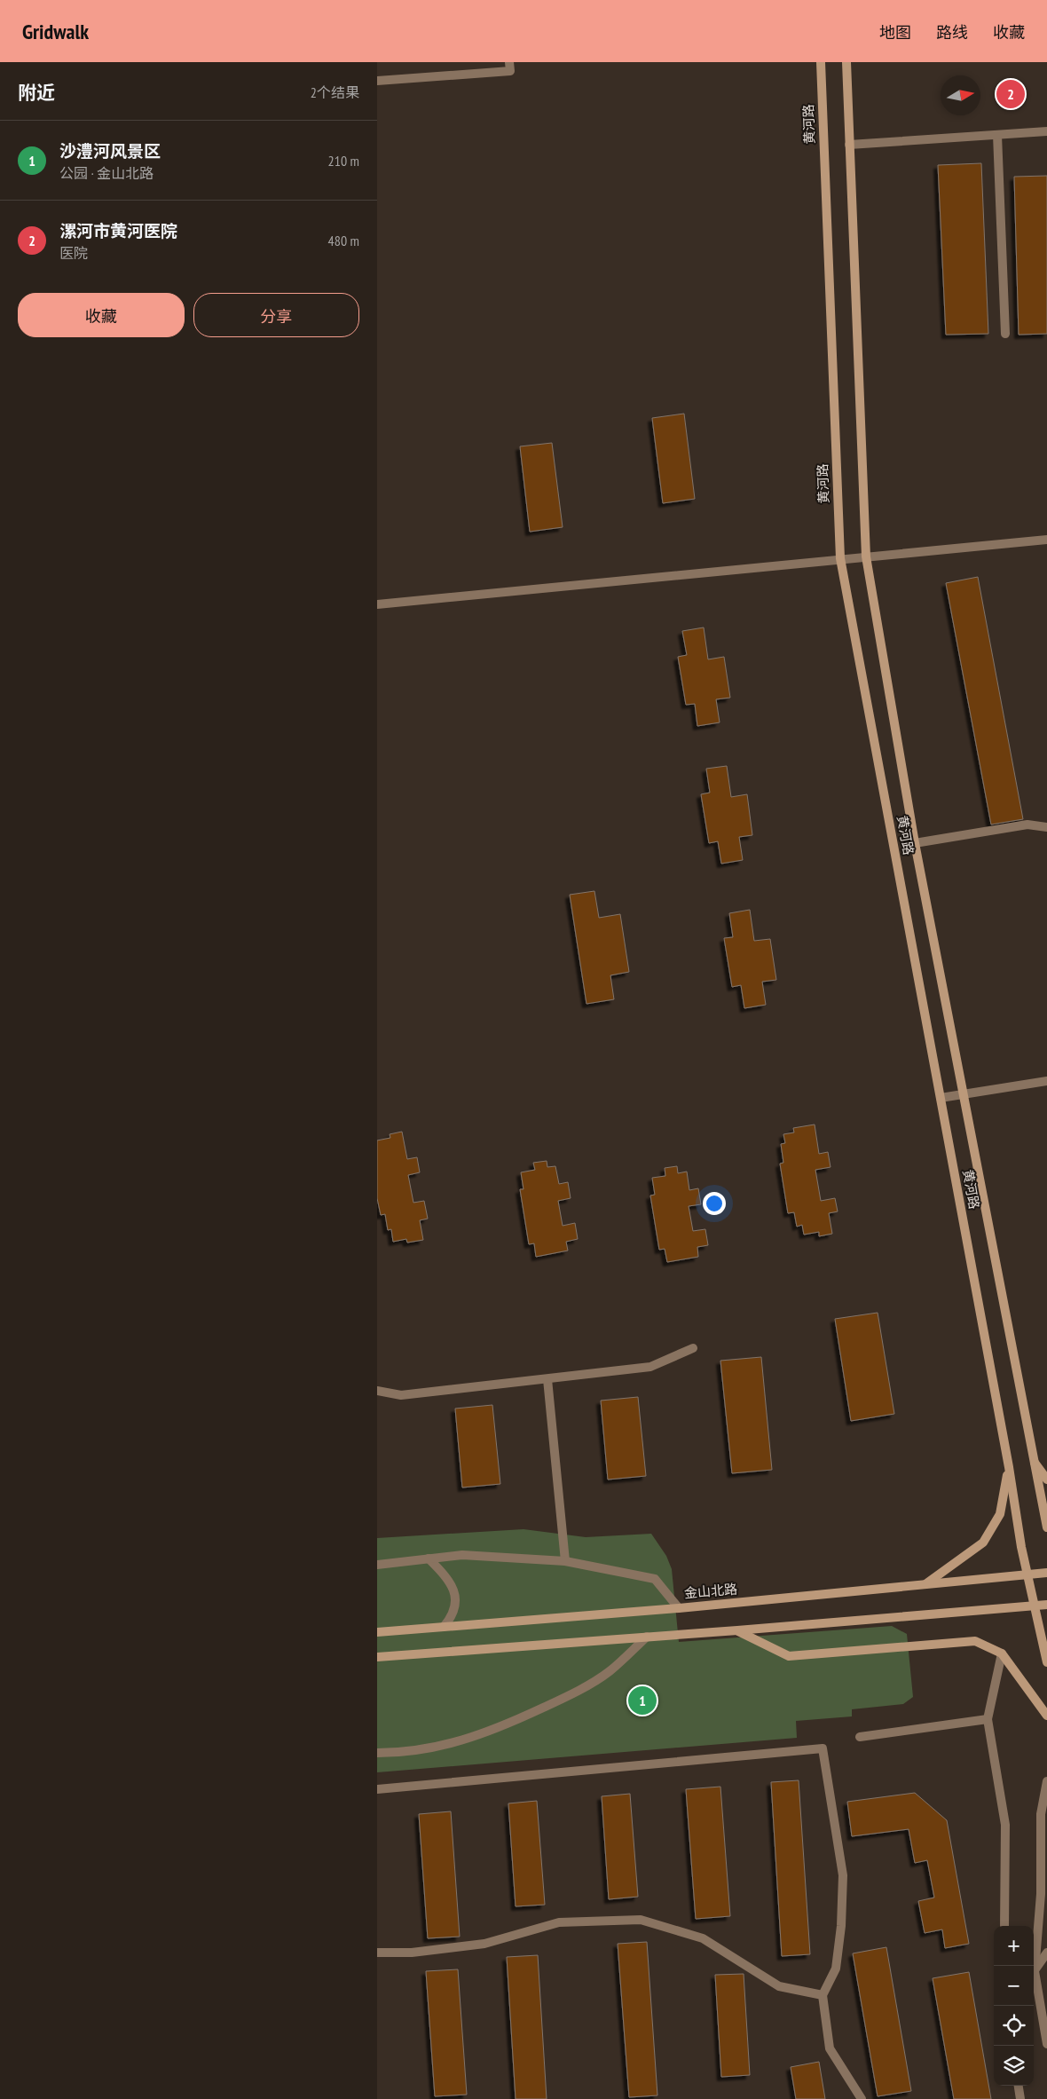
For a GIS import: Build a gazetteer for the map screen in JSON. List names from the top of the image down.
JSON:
{
  "streets": {
    "main road": ["黄河路", "金山北路"]
  },
  "crossings": [
    ["黄河路", "金山北路"]
  ],
  "north": "right",
  "page": {
    "header": "Gridwalk",
    "nav": ["地图", "路线", "收藏"],
    "heading": ["附近", "2个结果"],
    "pins": ["2", "1"],
    "list": [
      {
        "mark": "1",
        "name": "沙澧河风景区",
        "note": "公园 · 金山北路",
        "value": "210 m"
      },
      {
        "mark": "2",
        "name": "漯河市黄河医院",
        "note": "医院",
        "value": "480 m"
      }
    ],
    "buttons": ["收藏", "分享"],
    "map_buttons": ["+", "−"]
  }
}
